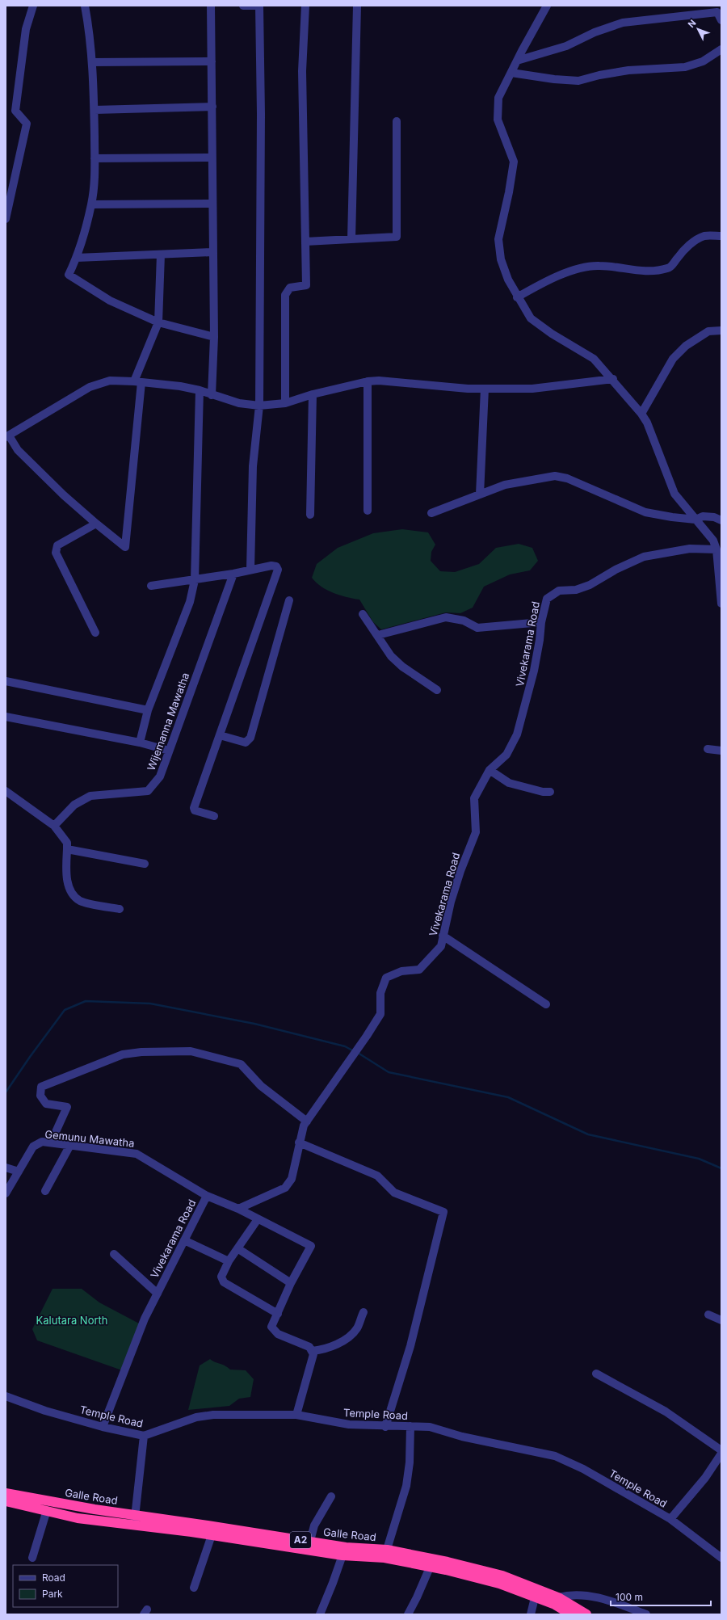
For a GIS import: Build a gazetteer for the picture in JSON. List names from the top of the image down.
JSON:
{
  "streets": {
    "highway": ["Galle Road", "A2"],
    "street": [
      "Vivekarama Road",
      "Wijemanna Mawatha",
      "Gemunu Mawatha",
      "Temple Road"
    ]
  },
  "crossings": [
    ["Vivekarama Road", "Gemunu Mawatha"],
    ["Vivekarama Road", "Temple Road"]
  ],
  "parks": ["Kalutara North"],
  "legend": ["Road", "Park"],
  "scale_bar": "100 m",
  "north": "top left"
}
